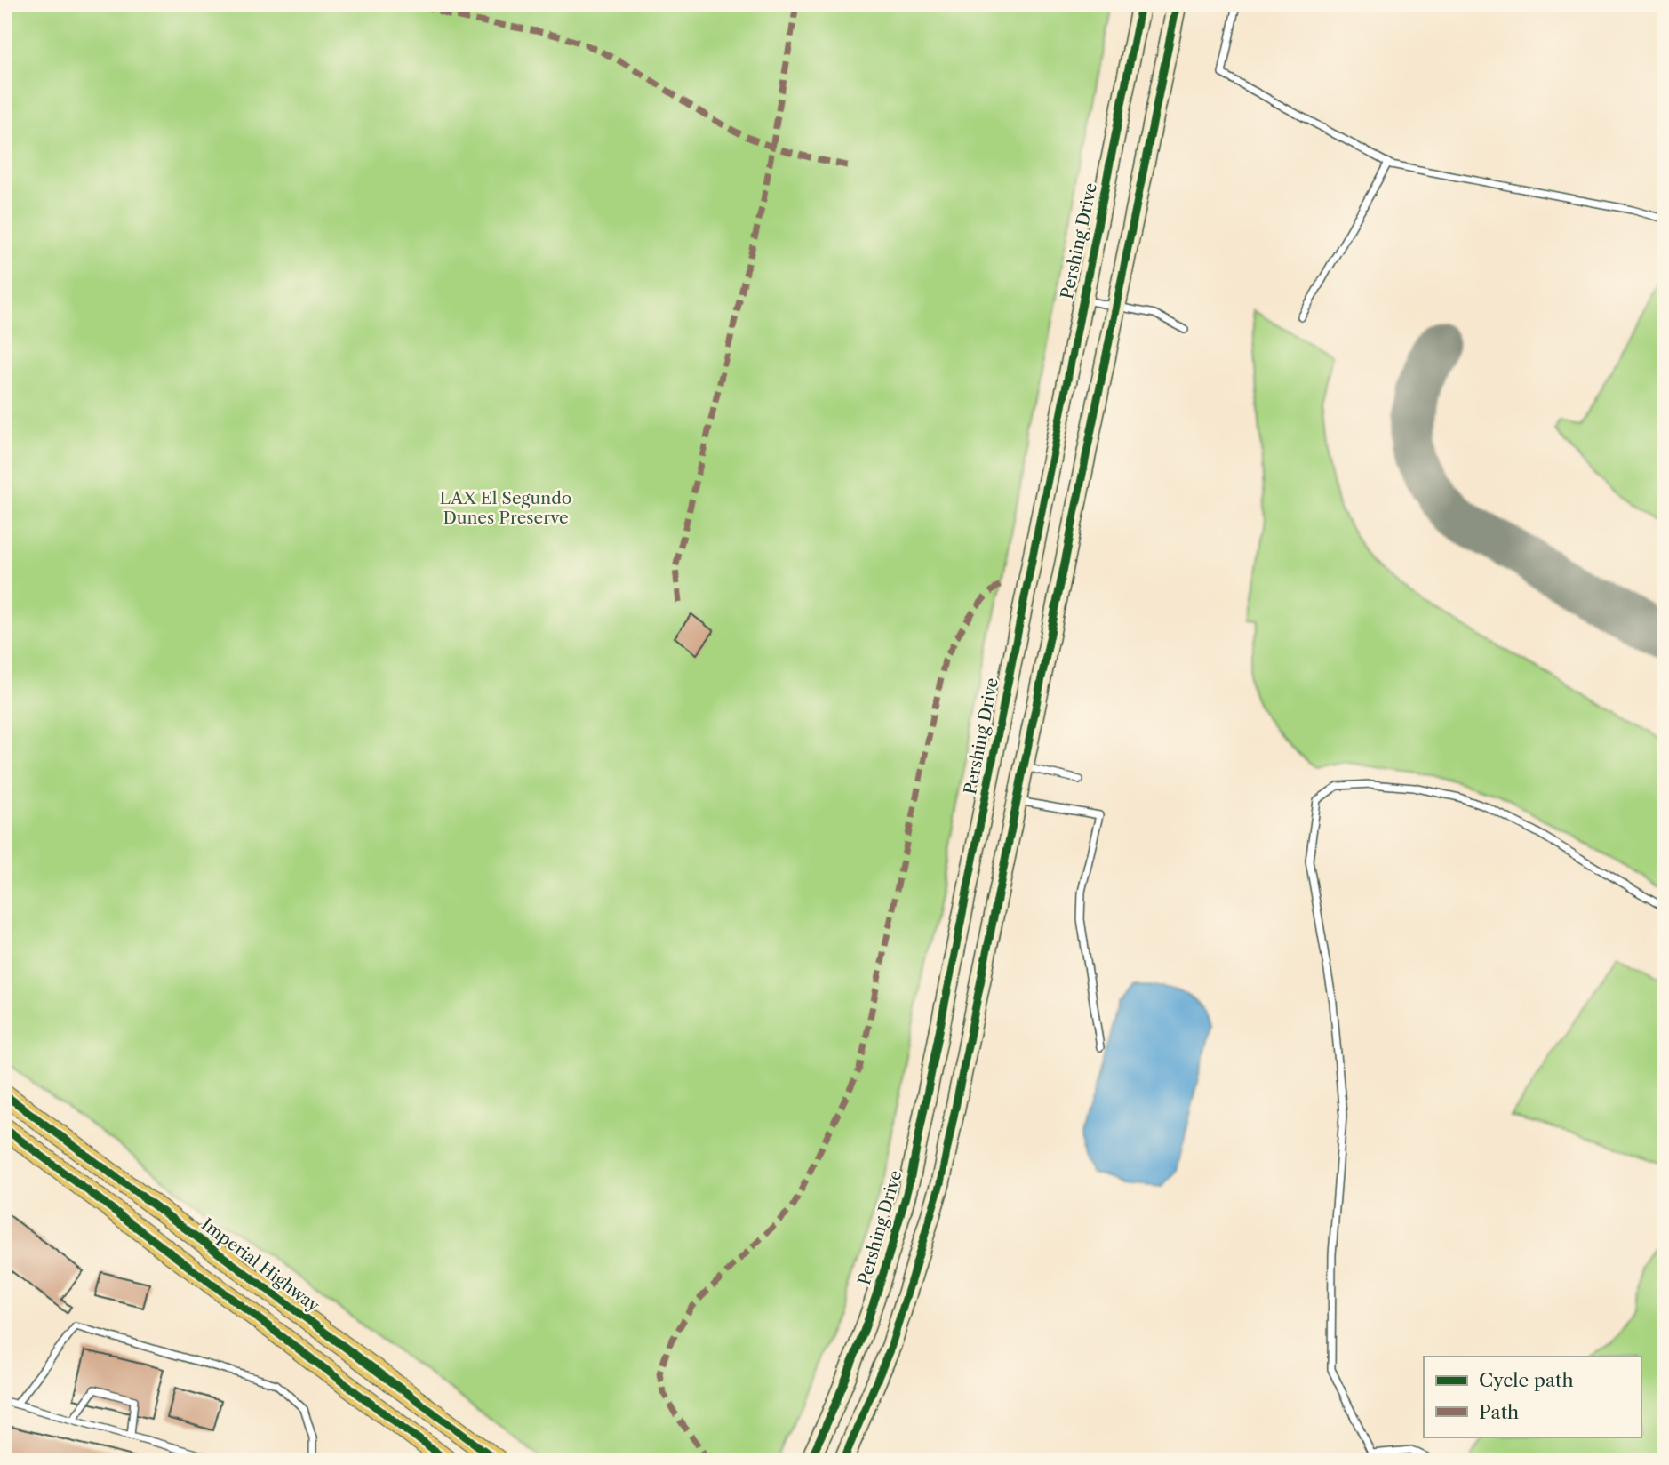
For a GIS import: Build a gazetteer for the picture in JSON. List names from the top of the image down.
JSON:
{
  "streets": {
    "main road": ["Pershing Drive", "Imperial Highway"]
  },
  "parks": ["LAX El Segundo Dunes Preserve"],
  "legend": ["Cycle path", "Path"]
}
